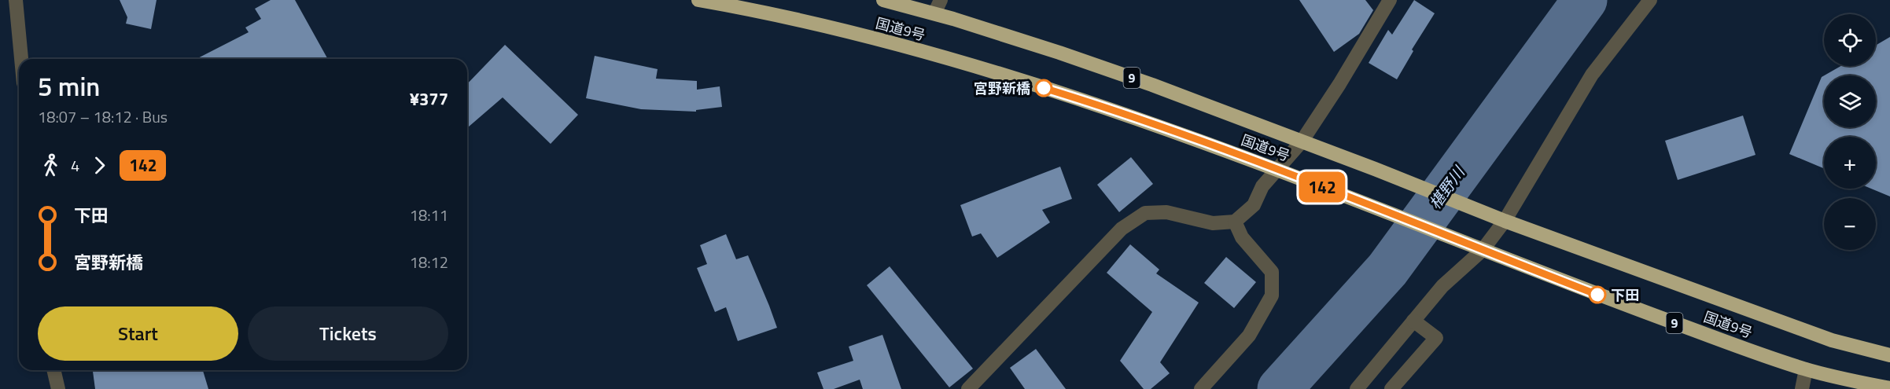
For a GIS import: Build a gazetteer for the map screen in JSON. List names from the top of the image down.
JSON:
{
  "streets": {
    "highway": ["国道9号", "9"]
  },
  "water": ["椹野川"],
  "places": ["宮野新橋", "下田"],
  "lines": ["bus line 142"],
  "page": {
    "on_map": "142",
    "map_buttons": ["+", "−"],
    "heading": ["5 min", "18:07 – 18:12 · Bus", "¥377"],
    "legs": ["4", "142"],
    "list": [
      {
        "name": "下田",
        "value": "18:11"
      },
      {
        "name": "宮野新橋",
        "value": "18:12"
      }
    ],
    "buttons": ["Start", "Tickets"]
  }
}
